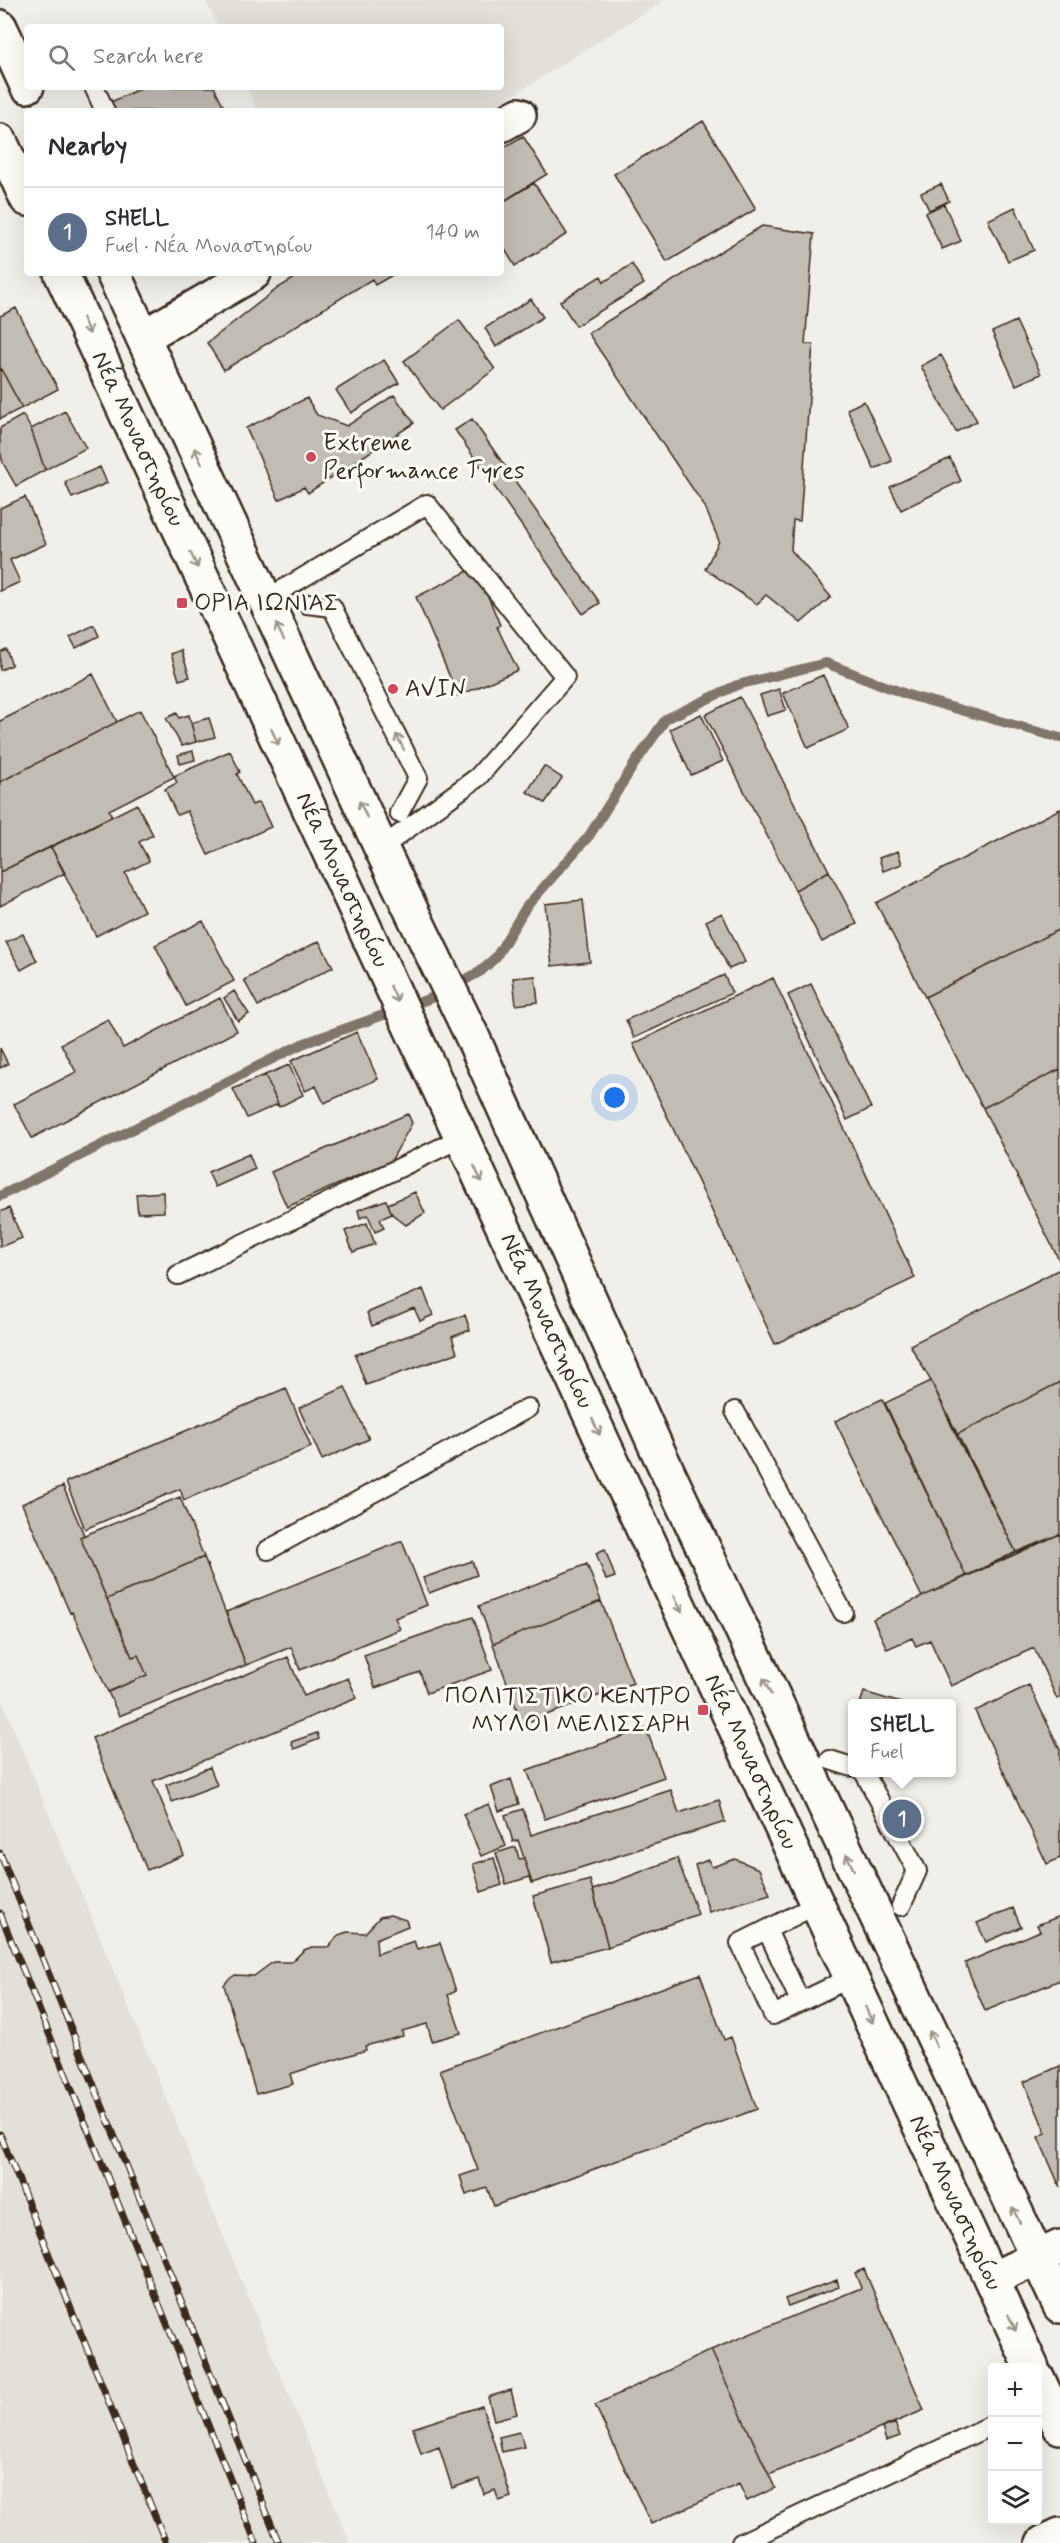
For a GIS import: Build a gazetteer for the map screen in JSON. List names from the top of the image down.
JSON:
{
  "streets": {
    "main road": ["Νέα Μοναστηρίου"]
  },
  "places": {
    "other": ["Extreme Performance Tyres", "AVIN"],
    "transit": ["ΟΡΙΑ ΙΩΝΙΑΣ", "ΠΟΛΙΤΙΣΤΙΚΟ ΚΕΝΤΡΟ ΜΥΛΟΙ ΜΕΛΙΣΣΑΡΗ"]
  },
  "page": {
    "search": "Search here",
    "heading": "Nearby",
    "list": [
      {
        "mark": "1",
        "name": "SHELL",
        "note": "Fuel · Νέα Μοναστηρίου",
        "value": "140 m"
      }
    ],
    "popup": ["SHELL", "Fuel"],
    "pins": "1",
    "map_buttons": ["+", "−"]
  }
}
